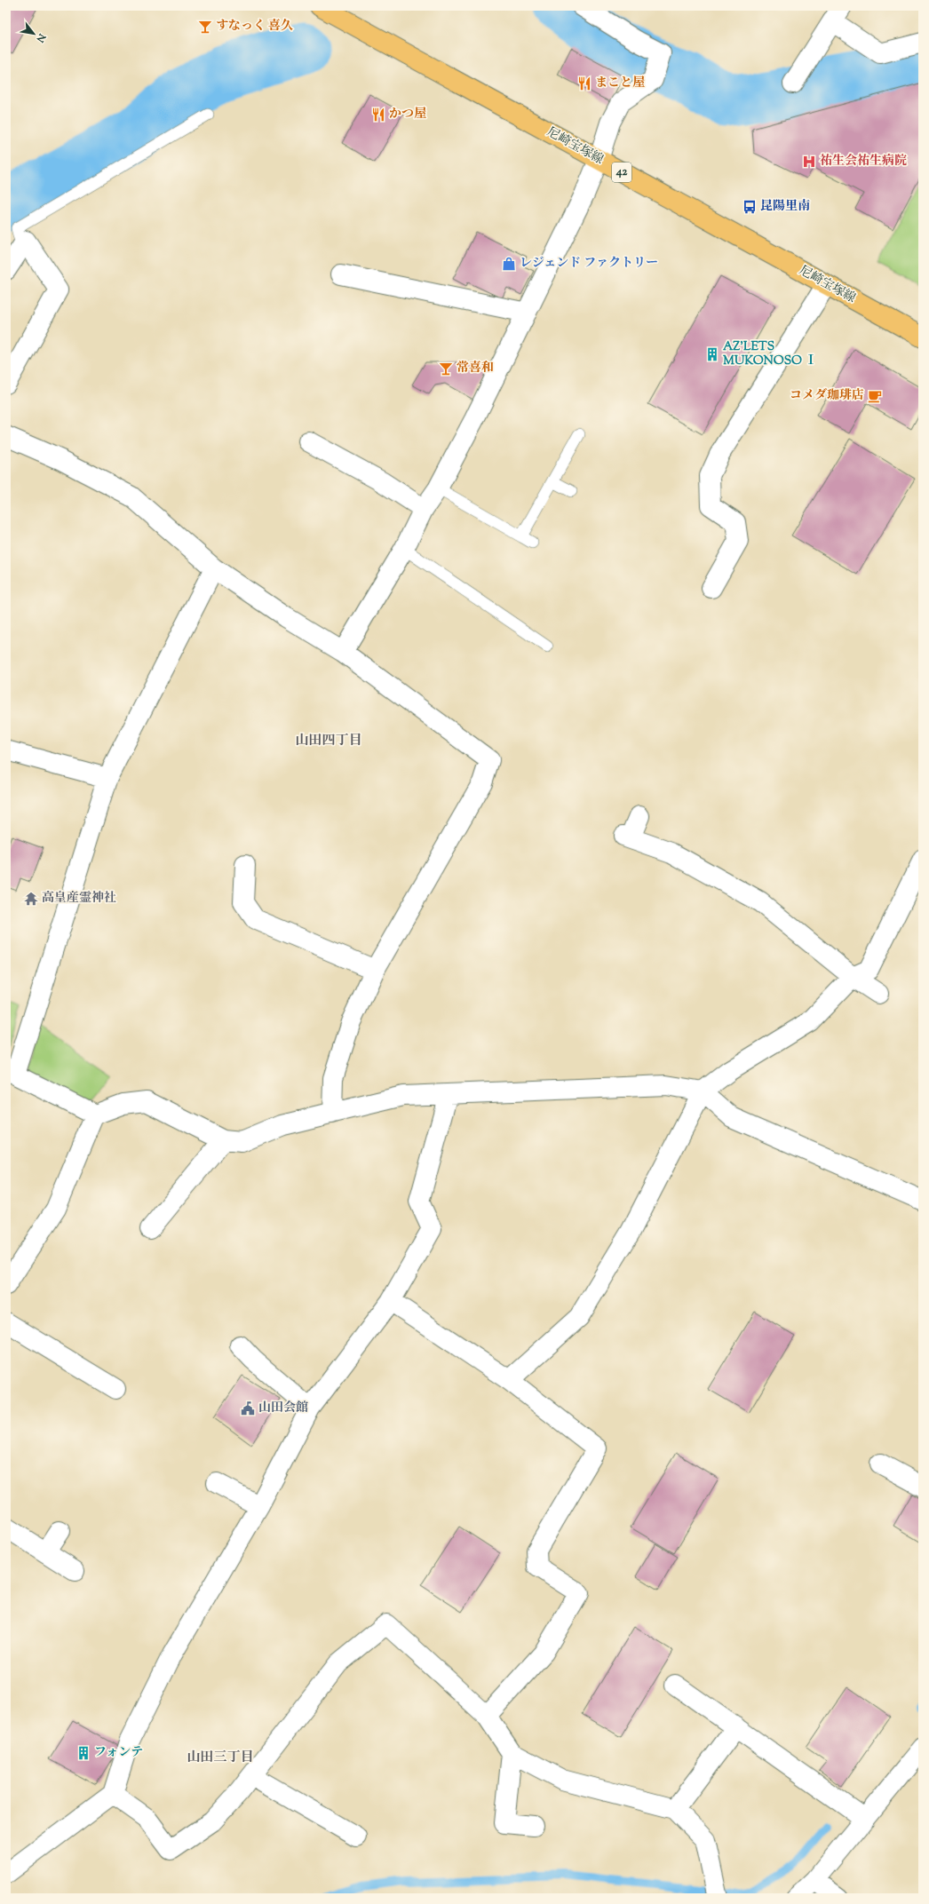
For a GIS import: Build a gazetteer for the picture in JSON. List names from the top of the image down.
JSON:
{
  "streets": {
    "main road": ["尼崎宝塚線", "42"]
  },
  "districts": ["山田四丁目", "山田三丁目"],
  "places": {
    "bar": ["すなっく 喜久", "常喜和"],
    "restaurant": ["まこと屋", "かつ屋"],
    "hospital": ["祐生会祐生病院"],
    "bus stop": ["昆陽里南"],
    "shop": ["レジェンド ファクトリー"],
    "building": ["AZ'LETS MUKONOSO Ⅰ", "フォンテ"],
    "cafe": ["コメダ珈琲店"],
    "temple": ["高皇産霊神社"],
    "public building": ["山田会館"]
  },
  "north": "bottom right"
}
